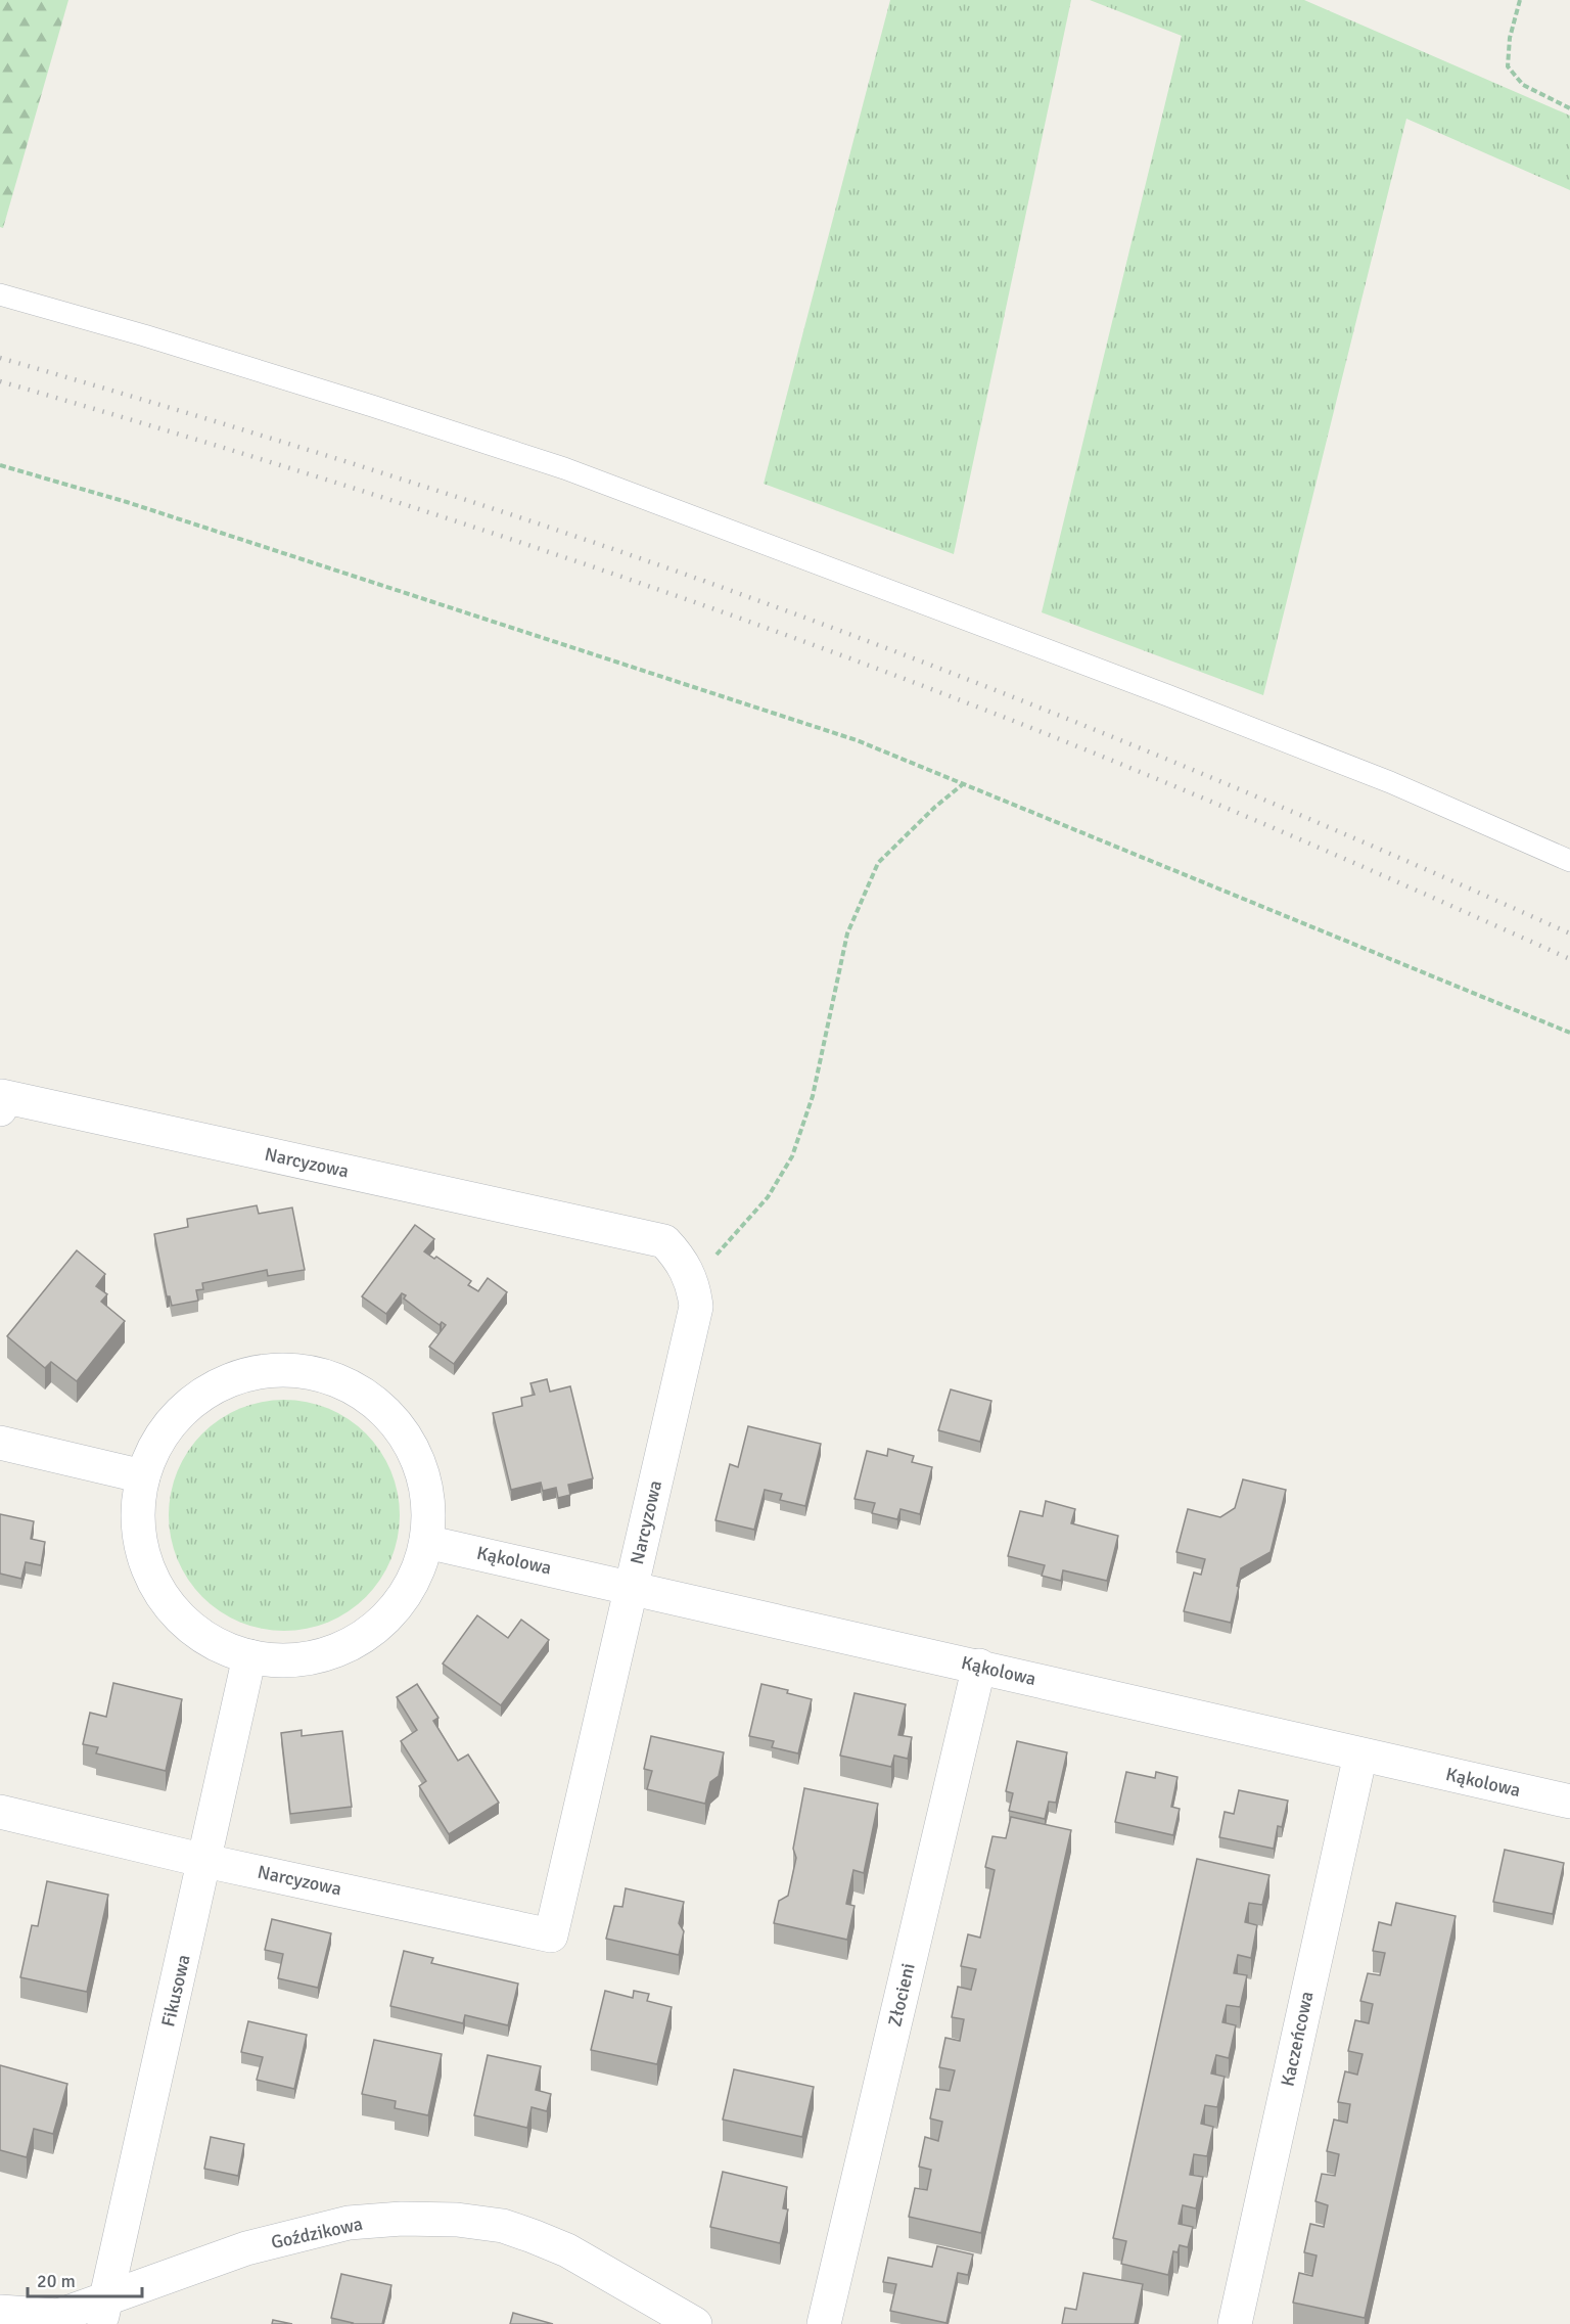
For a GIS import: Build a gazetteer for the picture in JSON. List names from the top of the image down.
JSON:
{
  "streets": {
    "street": [
      "Narcyzowa",
      "Kąkolowa",
      "Fikusowa",
      "Złocieni",
      "Kaczeńcowa",
      "Goździkowa"
    ]
  },
  "crossings": [
    ["Narcyzowa", "Kąkolowa"],
    ["Narcyzowa", "Fikusowa"],
    ["Kąkolowa", "Złocieni"],
    ["Kąkolowa", "Kaczeńcowa"],
    ["Fikusowa", "Goździkowa"]
  ],
  "scale_bar": "20 m"
}
